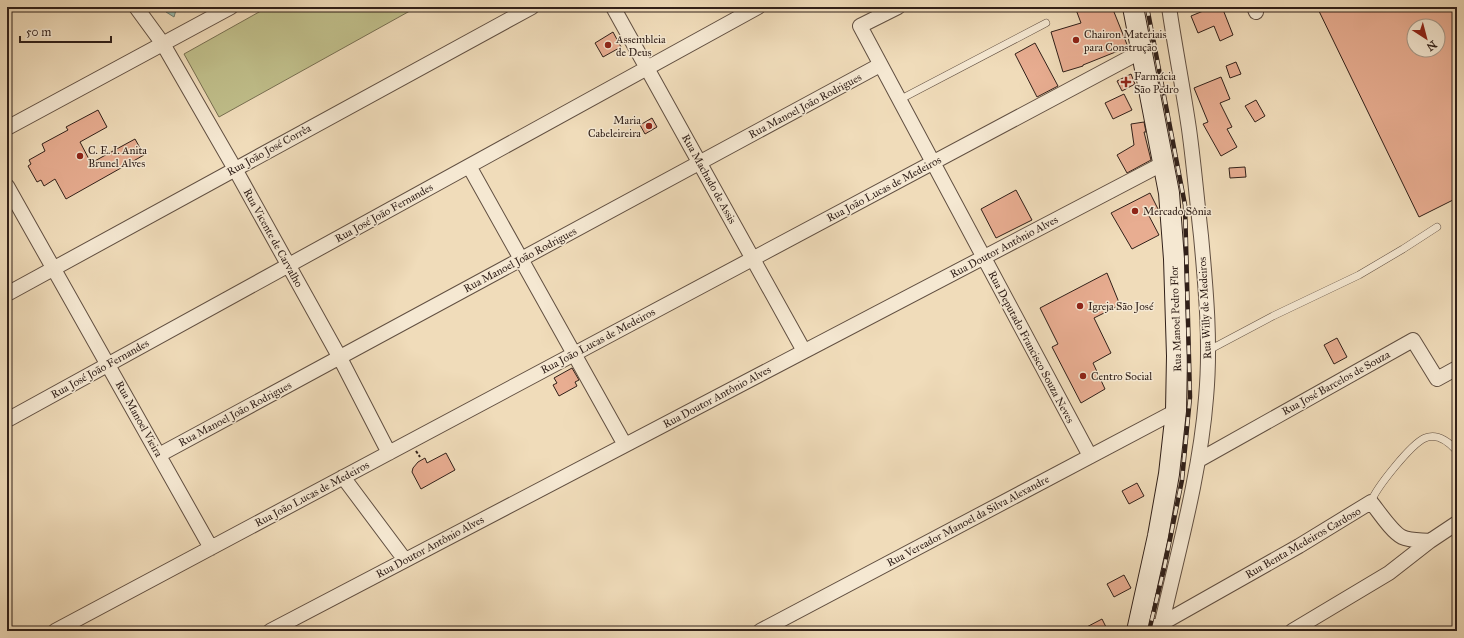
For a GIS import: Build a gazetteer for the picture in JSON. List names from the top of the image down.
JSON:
{
  "streets": {
    "main road": ["Rua Manoel Pedro Flor"],
    "street": [
      "Rua Manoel João Rodrigues",
      "Rua João José Corrêa",
      "Rua Machado de Assis",
      "Rua João Lucas de Medeiros",
      "Rua José João Fernandes",
      "Rua Vicente de Carvalho",
      "Rua Doutor Antônio Alves",
      "Rua Willy de Medeiros",
      "Rua Deputado Francisco Souza Neves",
      "Rua José Barcelos de Souza",
      "Rua Manoel Vieira",
      "Rua Vereador Manoel da Silva Alexandre",
      "Rua Benta Medeiros Cardoso"
    ]
  },
  "crossings": [
    ["Rua Manoel João Rodrigues", "Rua Machado de Assis"],
    ["Rua Manoel João Rodrigues", "Rua Vicente de Carvalho"],
    ["Rua Manoel João Rodrigues", "Rua Deputado Francisco Souza Neves"],
    ["Rua Manoel João Rodrigues", "Rua Manoel Vieira"],
    ["Rua João José Corrêa", "Rua Vicente de Carvalho"],
    ["Rua João José Corrêa", "Rua Manoel Vieira"],
    ["Rua Machado de Assis", "Rua João Lucas de Medeiros"],
    ["Rua Machado de Assis", "Rua José João Fernandes"],
    ["Rua Machado de Assis", "Rua Doutor Antônio Alves"],
    ["Rua João Lucas de Medeiros", "Rua Vicente de Carvalho"],
    ["Rua João Lucas de Medeiros", "Rua Manoel Pedro Flor"],
    ["Rua João Lucas de Medeiros", "Rua Deputado Francisco Souza Neves"],
    ["Rua João Lucas de Medeiros", "Rua Manoel Vieira"],
    ["Rua José João Fernandes", "Rua Vicente de Carvalho"],
    ["Rua José João Fernandes", "Rua Manoel Vieira"],
    ["Rua Doutor Antônio Alves", "Rua Manoel Pedro Flor"],
    ["Rua Doutor Antônio Alves", "Rua Deputado Francisco Souza Neves"],
    ["Rua Willy de Medeiros", "Rua José Barcelos de Souza"],
    ["Rua Willy de Medeiros", "Rua Benta Medeiros Cardoso"],
    ["Rua Manoel Pedro Flor", "Rua Vereador Manoel da Silva Alexandre"],
    ["Rua Manoel Pedro Flor", "Rua Benta Medeiros Cardoso"],
    ["Rua Deputado Francisco Souza Neves", "Rua Vereador Manoel da Silva Alexandre"]
  ],
  "places": {
    "other": [
      "Chairon Materiais para Construção",
      "Assembleia de Deus",
      "Maria Cabeleireira",
      "C. E. I. Anita Brunel Alves",
      "Mercado Sônia",
      "Igreja São José",
      "Centro Social"
    ],
    "health": ["Farmácia São Pedro"]
  },
  "scale_bar": "50 m",
  "north": "bottom right"
}
